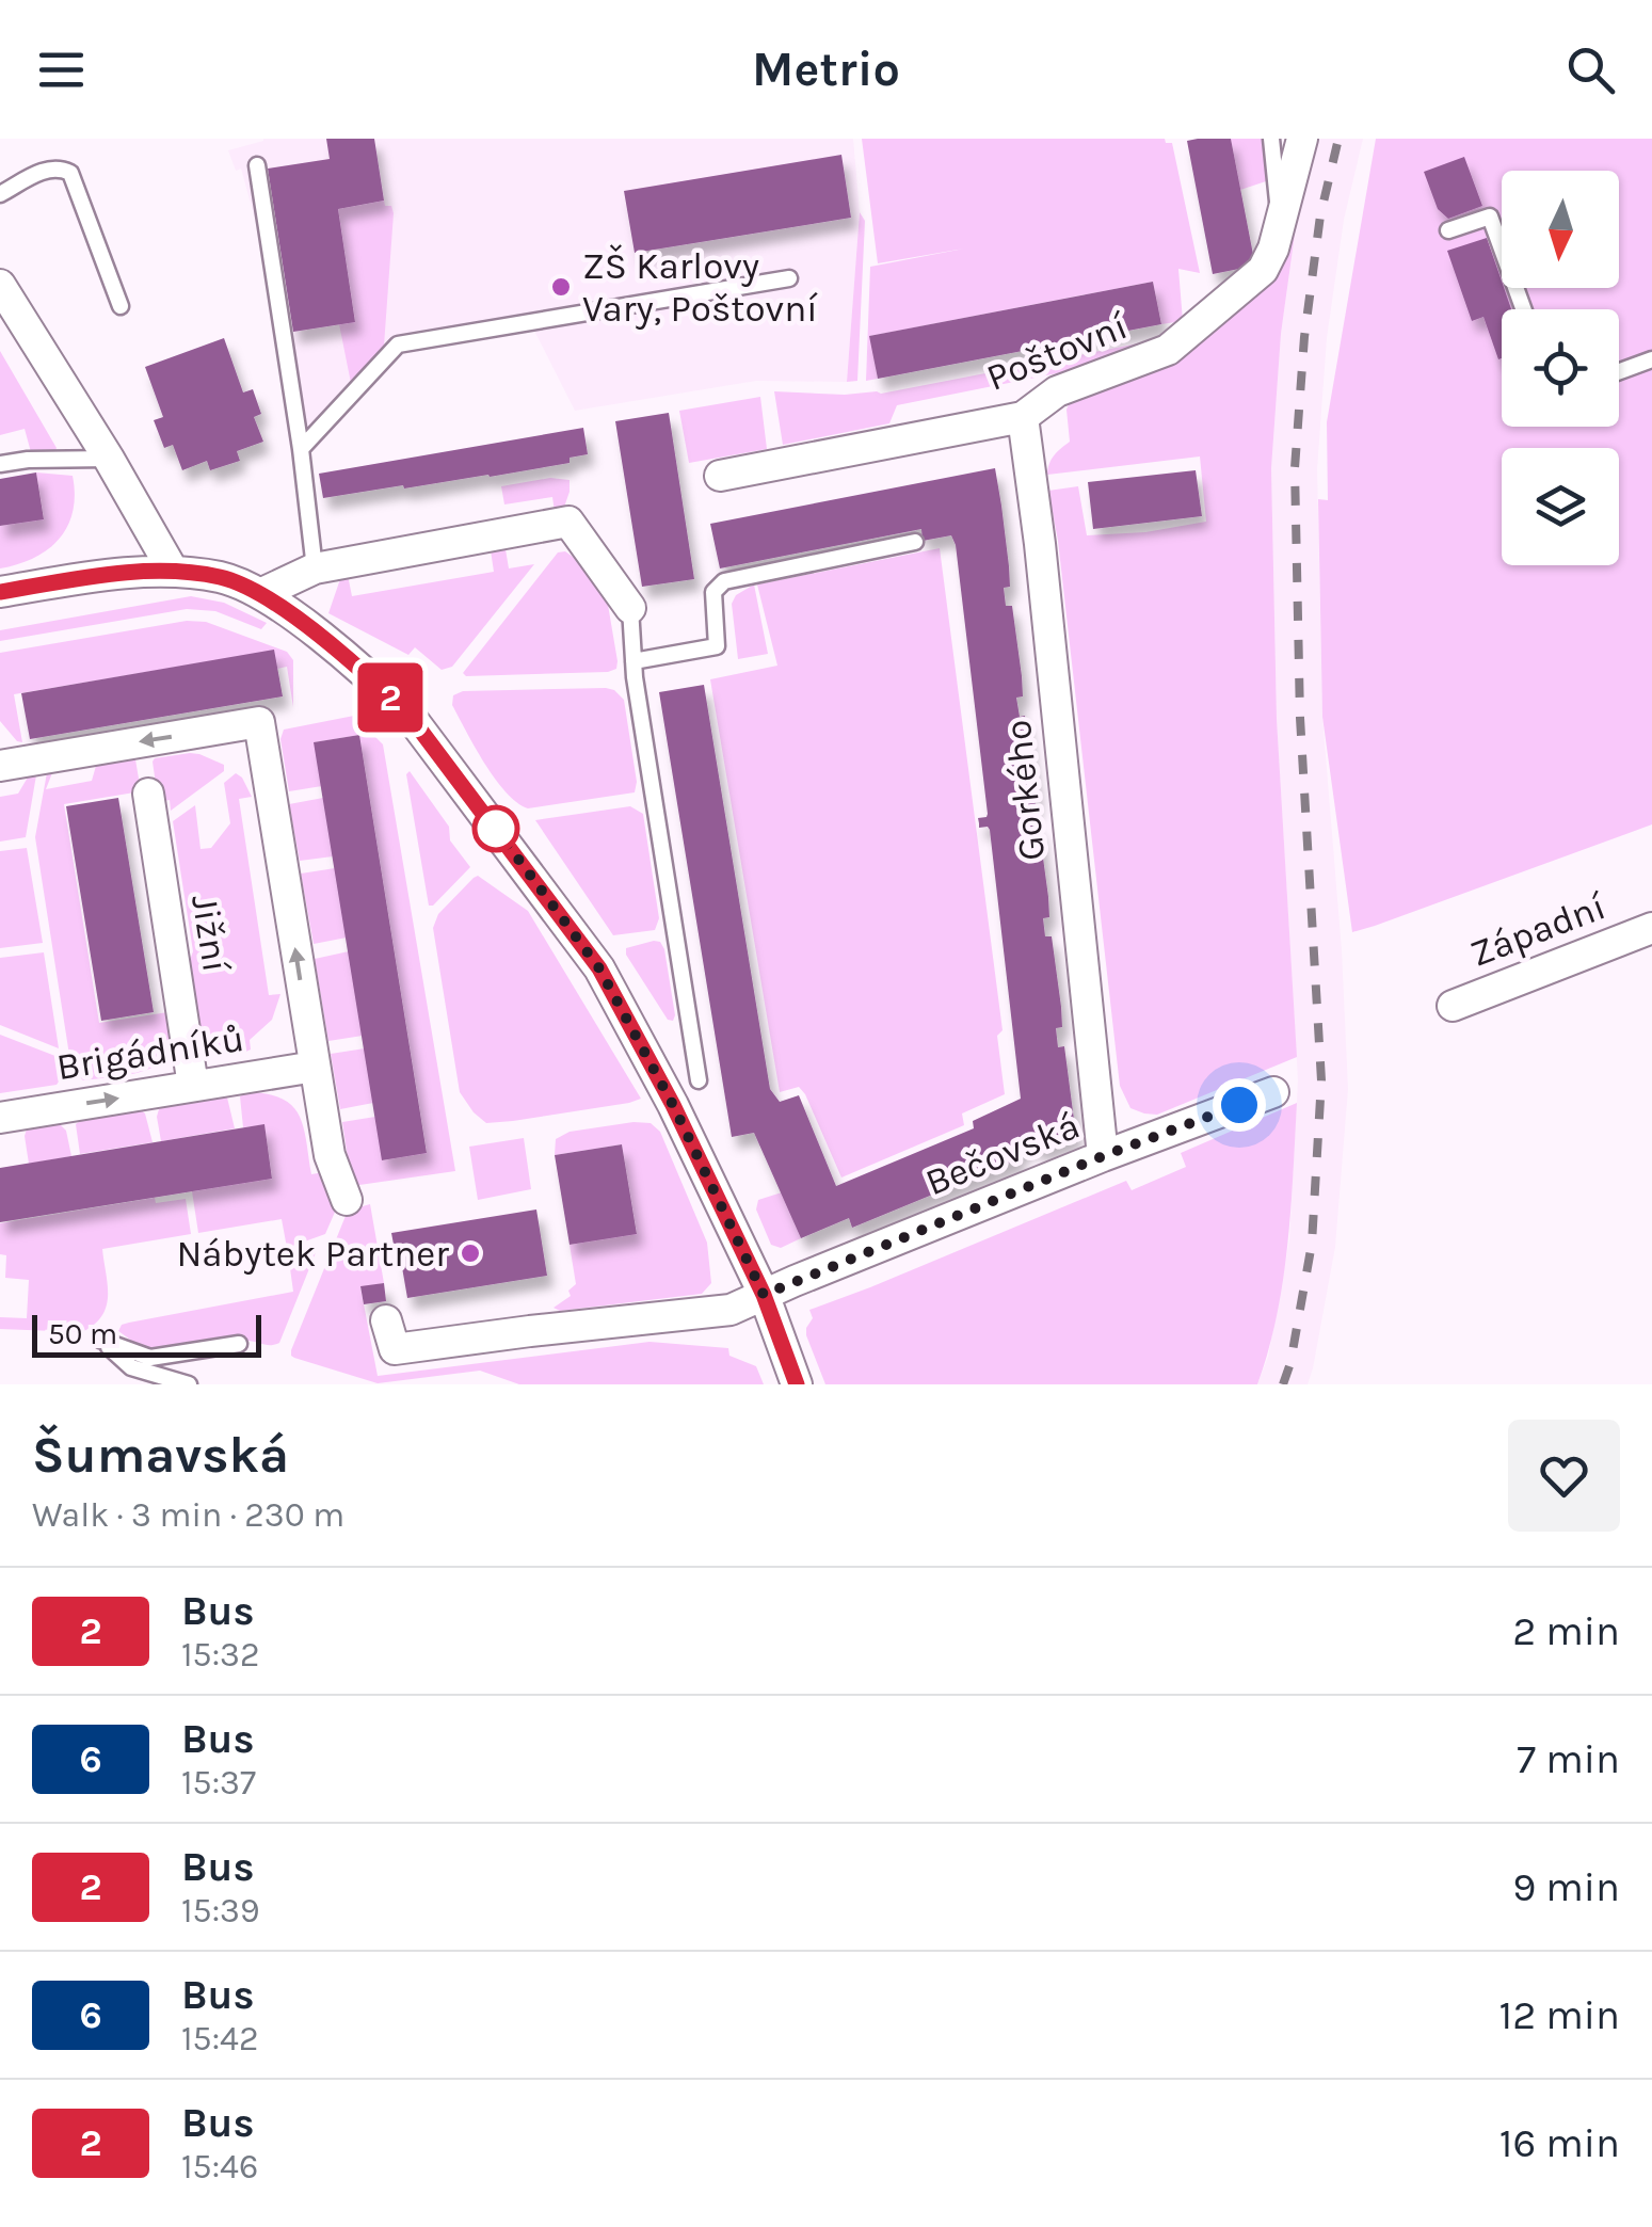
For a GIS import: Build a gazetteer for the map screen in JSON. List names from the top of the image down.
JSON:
{
  "streets": {
    "street": [
      "Poštovní",
      "Gorkého",
      "Západní",
      "Jižní",
      "Brigádníků",
      "Bečovská"
    ]
  },
  "crossings": [
    ["Poštovní", "Gorkého"],
    ["Gorkého", "Bečovská"],
    ["Jižní", "Brigádníků"]
  ],
  "one_way": ["Brigádníků"],
  "places": ["ZŠ Karlovy Vary, Poštovní", "Nábytek Partner"],
  "lines": ["bus line 2"],
  "scale_bar": "50 m",
  "north": "bottom",
  "page": {
    "header": "Metrio",
    "on_map": "2",
    "scale": "50 m",
    "heading": ["Šumavská", "Walk · 3 min · 230 m"],
    "list": [
      {
        "mark": "2",
        "name": "Bus",
        "note": "15:32",
        "value": "2 min"
      },
      {
        "mark": "6",
        "name": "Bus",
        "note": "15:37",
        "value": "7 min"
      },
      {
        "mark": "2",
        "name": "Bus",
        "note": "15:39",
        "value": "9 min"
      },
      {
        "mark": "6",
        "name": "Bus",
        "note": "15:42",
        "value": "12 min"
      },
      {
        "mark": "2",
        "name": "Bus",
        "note": "15:46",
        "value": "16 min"
      }
    ]
  }
}
